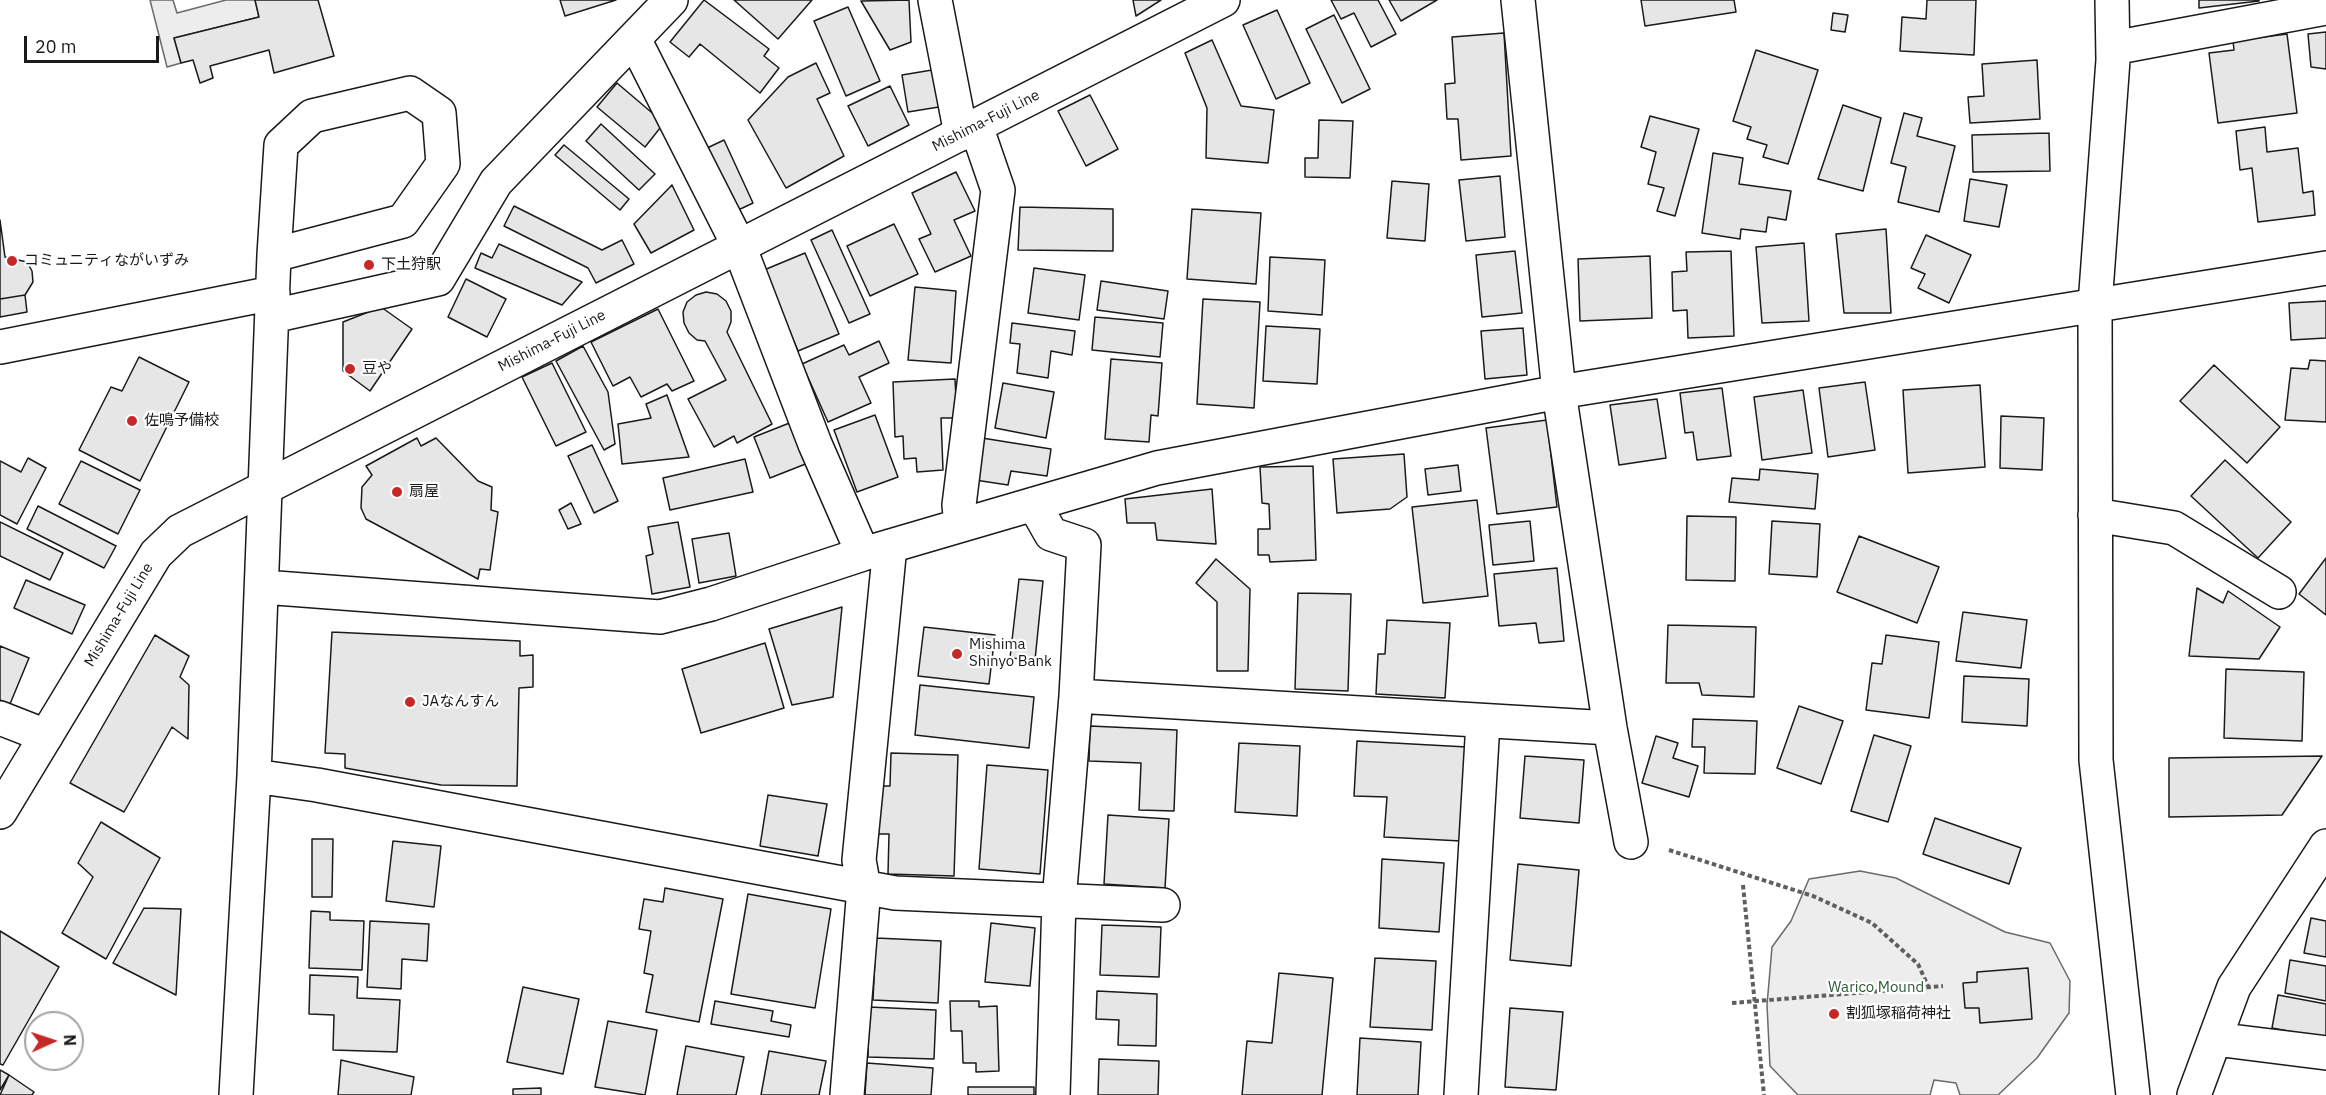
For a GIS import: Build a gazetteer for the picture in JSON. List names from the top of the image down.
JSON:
{
  "streets": {
    "street": ["Mishima-Fuji Line"]
  },
  "parks": ["Warico Mound"],
  "places": [
    "コミュニティながいずみ",
    "下土狩駅",
    "豆や",
    "佐鳴予備校",
    "扇屋",
    "Mishima Shinyo Bank",
    "JAなんすん",
    "割狐塚稲荷神社"
  ],
  "scale_bar": "20 m",
  "north": "right"
}
